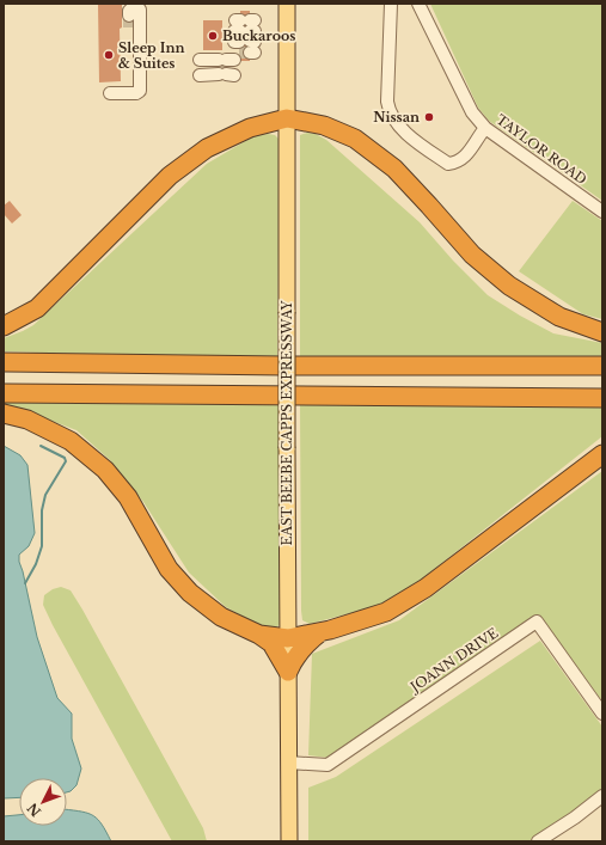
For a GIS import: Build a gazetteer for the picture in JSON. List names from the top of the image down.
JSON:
{
  "streets": {
    "main road": ["EAST BEEBE CAPPS EXPRESSWAY"],
    "street": ["TAYLOR ROAD", "JOANN DRIVE"]
  },
  "crossings": [
    ["EAST BEEBE CAPPS EXPRESSWAY", "JOANN DRIVE"]
  ],
  "places": ["Buckaroos", "Sleep Inn & Suites", "Nissan"],
  "north": "bottom left"
}
